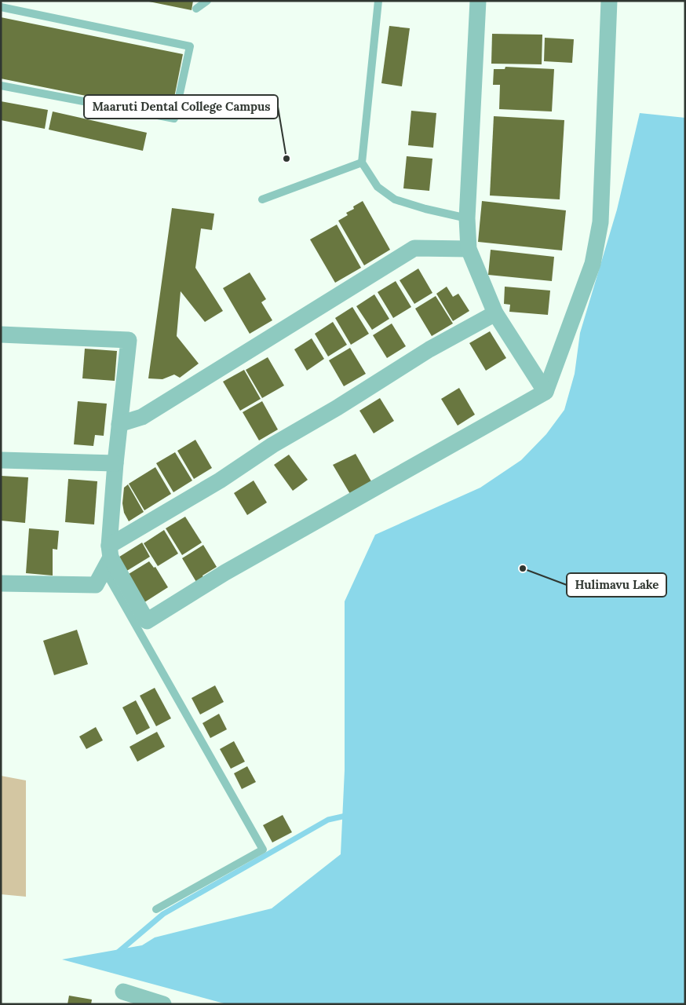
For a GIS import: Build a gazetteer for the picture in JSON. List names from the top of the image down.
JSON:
{
  "places": ["Maaruti Dental College Campus", "Hulimavu Lake"]
}
